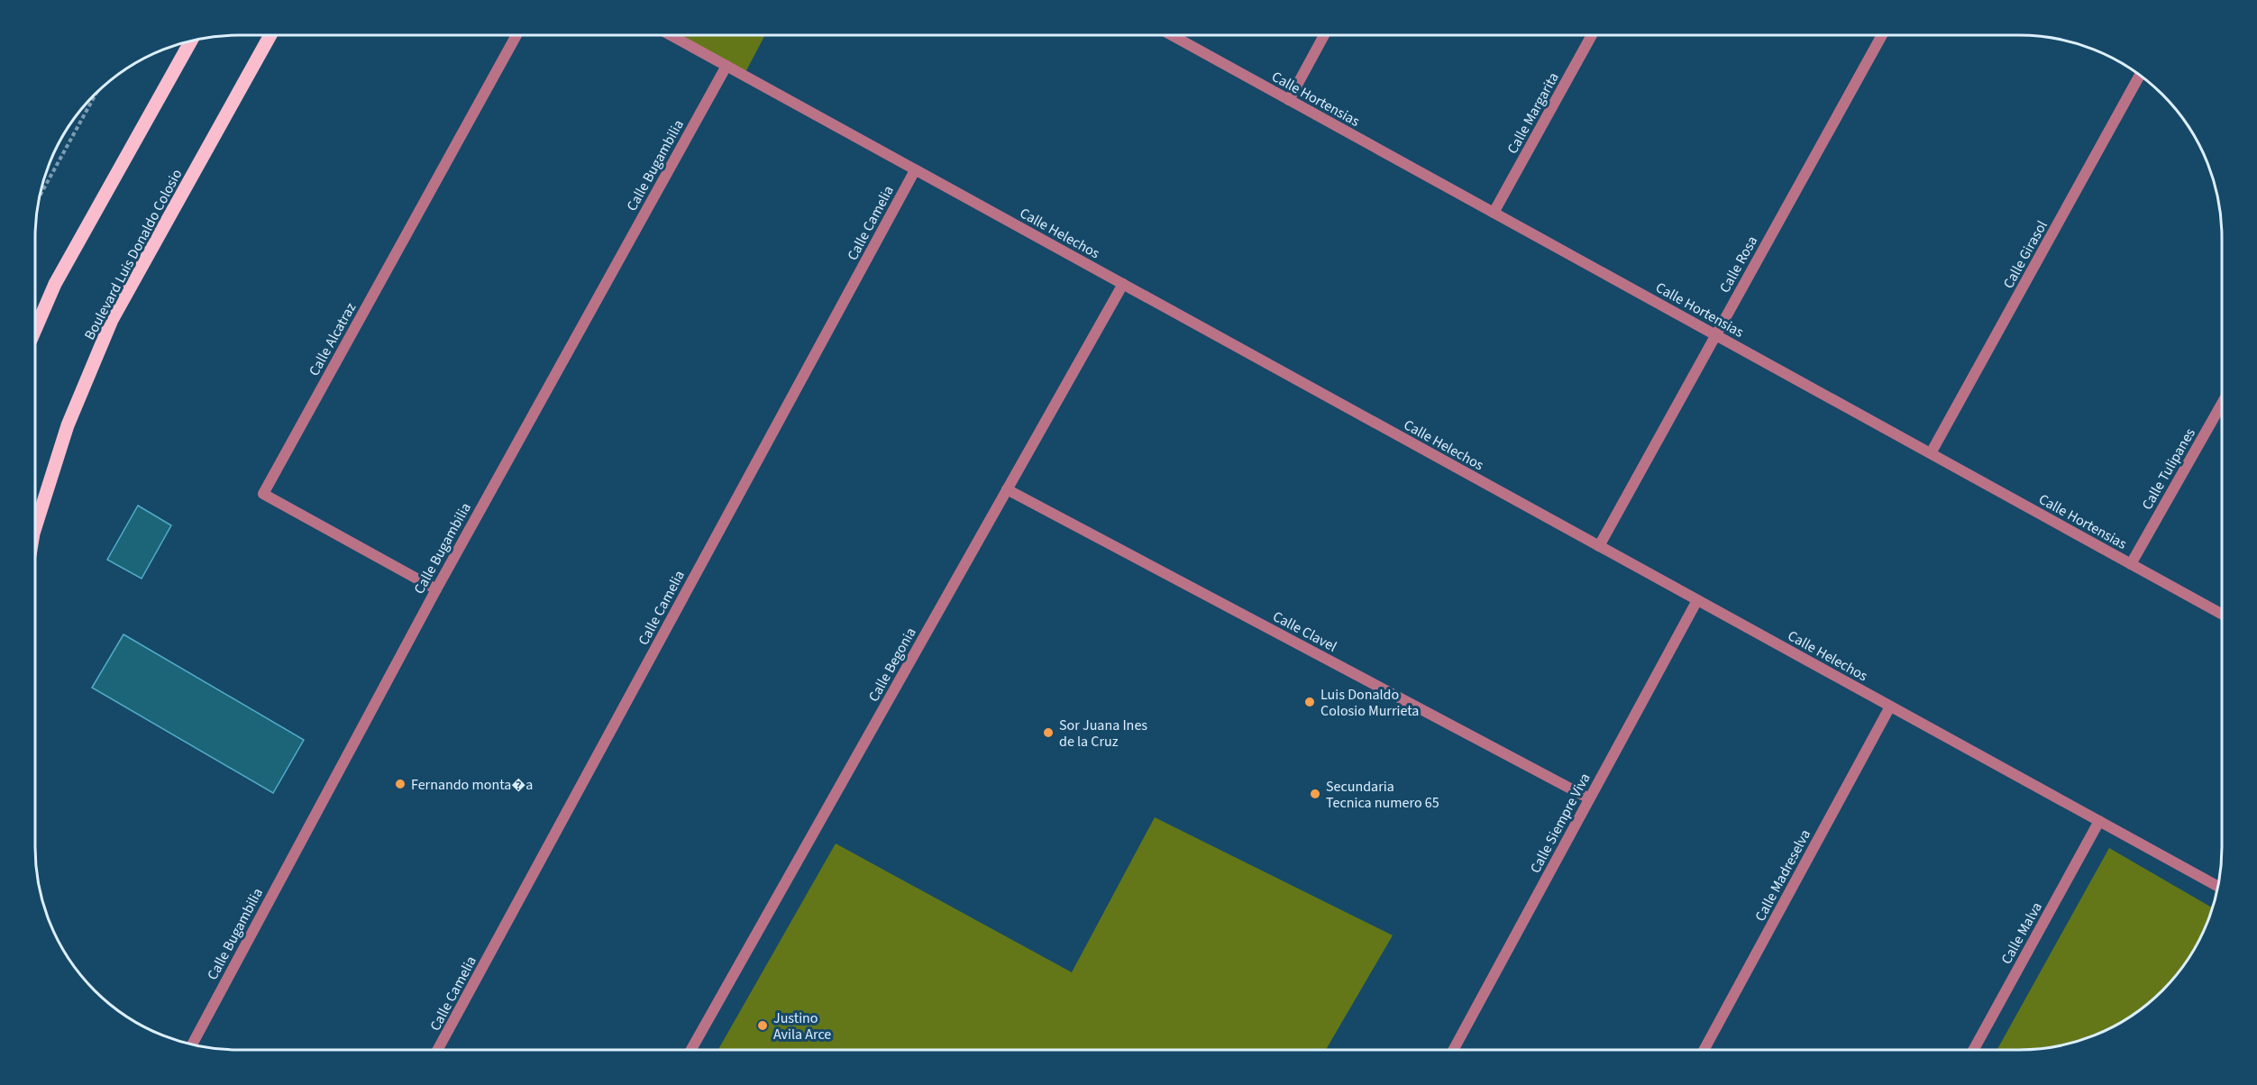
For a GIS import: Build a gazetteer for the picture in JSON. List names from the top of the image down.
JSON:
{
  "streets": {
    "main road": ["Boulevard Luis Donaldo Colosio"],
    "street": [
      "Calle Hortensias",
      "Calle Margarita",
      "Calle Bugambilia",
      "Calle Camelia",
      "Calle Helechos",
      "Calle Girasol",
      "Calle Rosa",
      "Calle Alcatraz",
      "Calle Tulipanes",
      "Calle Clavel",
      "Calle Begonia",
      "Calle Siempre Viva",
      "Calle Madreselva",
      "Calle Malva"
    ]
  },
  "crossings": [
    ["Calle Hortensias", "Calle Margarita"],
    ["Calle Hortensias", "Calle Girasol"],
    ["Calle Hortensias", "Calle Rosa"],
    ["Calle Hortensias", "Calle Tulipanes"],
    ["Calle Bugambilia", "Calle Helechos"],
    ["Calle Bugambilia", "Calle Alcatraz"],
    ["Calle Camelia", "Calle Helechos"],
    ["Calle Helechos", "Calle Rosa"],
    ["Calle Helechos", "Calle Begonia"],
    ["Calle Helechos", "Calle Siempre Viva"],
    ["Calle Helechos", "Calle Madreselva"],
    ["Calle Helechos", "Calle Malva"],
    ["Calle Clavel", "Calle Begonia"],
    ["Calle Clavel", "Calle Siempre Viva"]
  ],
  "places": [
    "Luis Donaldo Colosio Murrieta",
    "Sor Juana Ines de la Cruz",
    "Fernando monta�a",
    "Secundaria Tecnica numero 65",
    "Justino Avila Arce"
  ]
}
